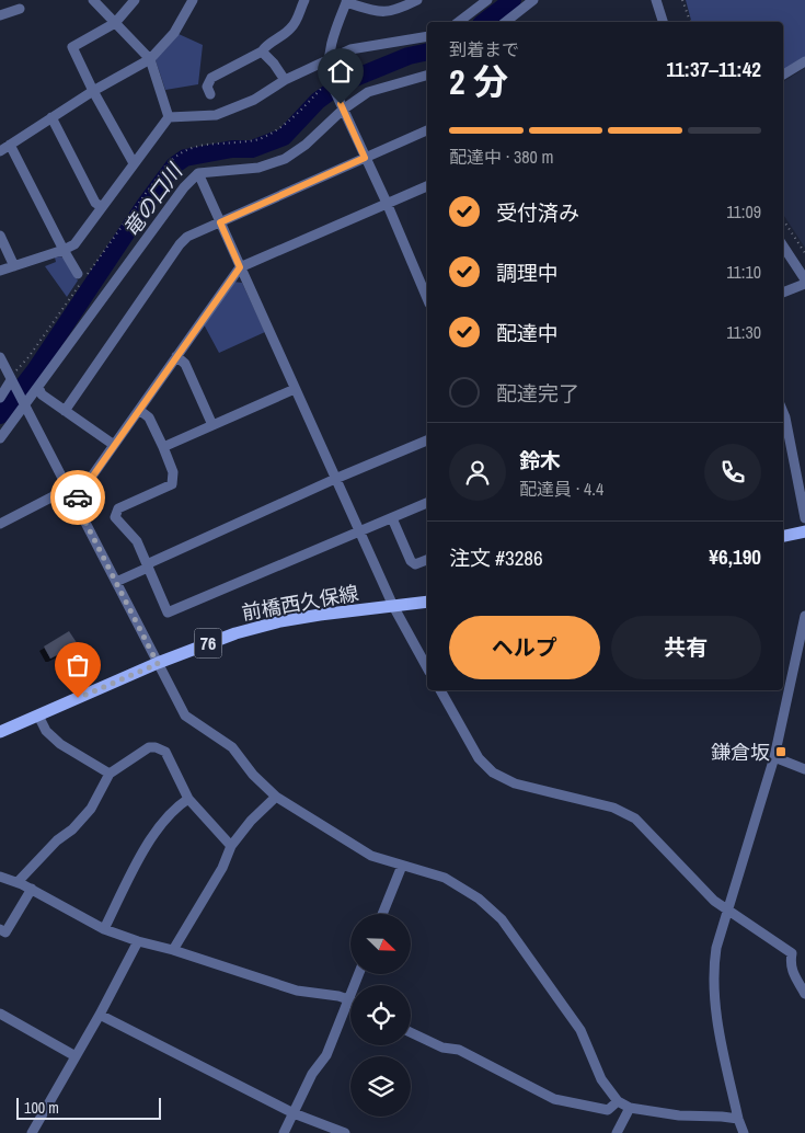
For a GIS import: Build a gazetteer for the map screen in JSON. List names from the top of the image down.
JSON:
{
  "streets": {
    "main road": ["前橋西久保線", "76"]
  },
  "water": ["竜の口川"],
  "places": {
    "transit": ["鎌倉坂"]
  },
  "scale_bar": "100 m",
  "north": "bottom right",
  "page": {
    "heading": ["2 分", "到着まで", "11:37–11:42"],
    "panel": [
      "鈴木",
      "配達員 · 4.4",
      "注文 #3286",
      "¥6,190"
    ],
    "bar": "配達中 · 380 m",
    "list": [
      ["受付済み", "11:09"],
      ["調理中", "11:10"],
      ["配達中", "11:30"],
      "配達完了"
    ],
    "buttons": ["ヘルプ", "共有"],
    "scale": "100 m"
  }
}
